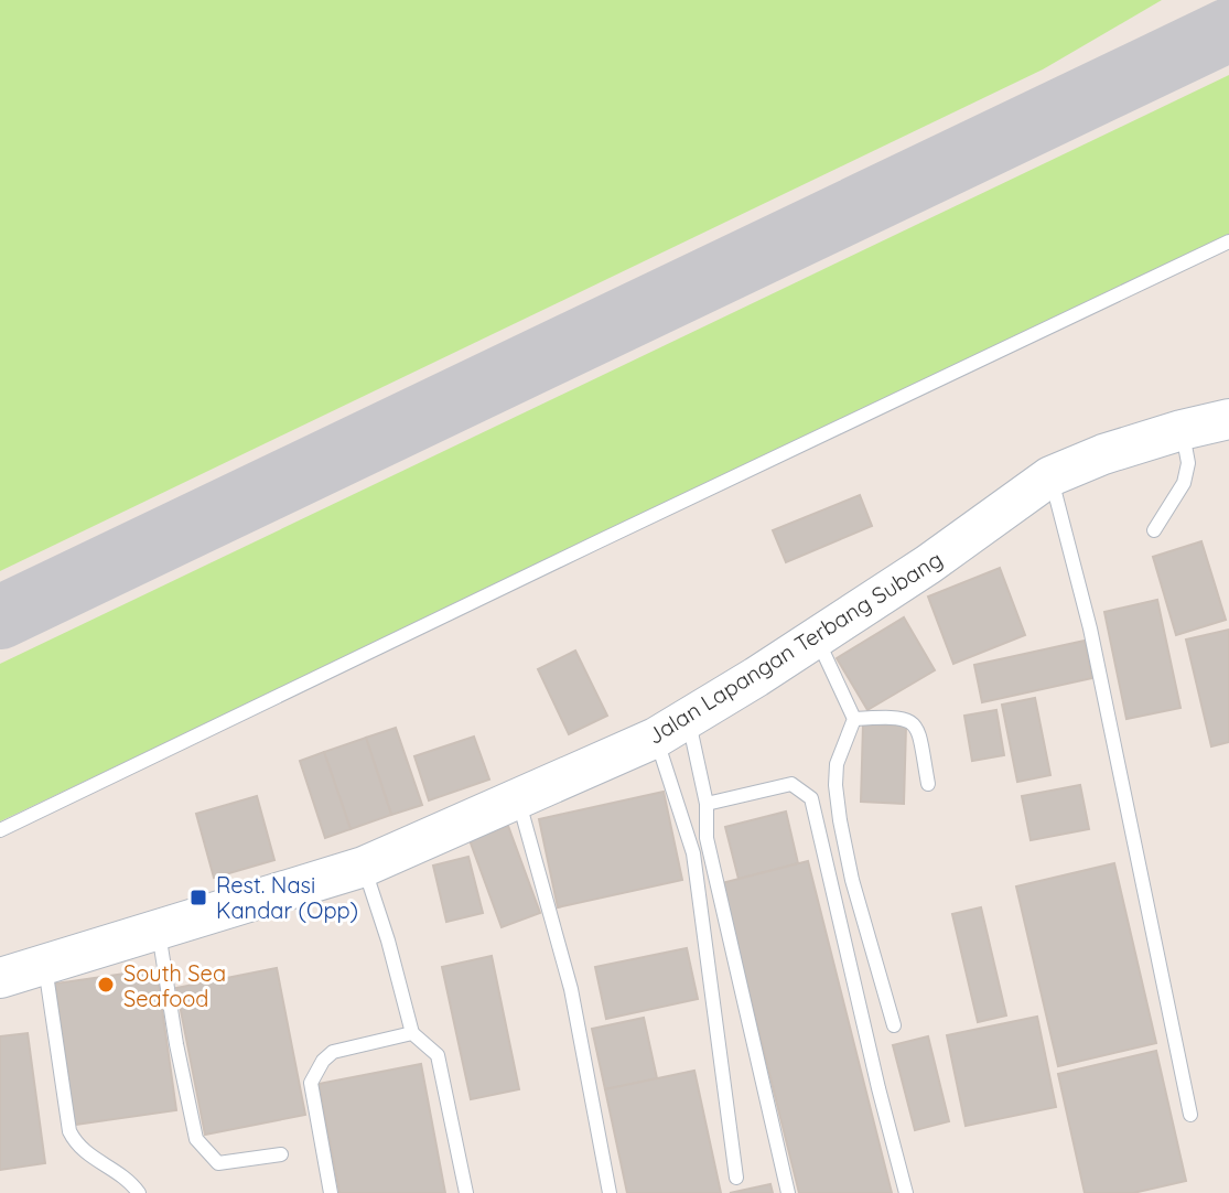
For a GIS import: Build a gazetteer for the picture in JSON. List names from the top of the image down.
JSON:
{
  "streets": {
    "street": ["Jalan Lapangan Terbang Subang"]
  },
  "places": {
    "transit": ["Rest. Nasi Kandar (Opp)"],
    "other": ["South Sea Seafood"]
  }
}
